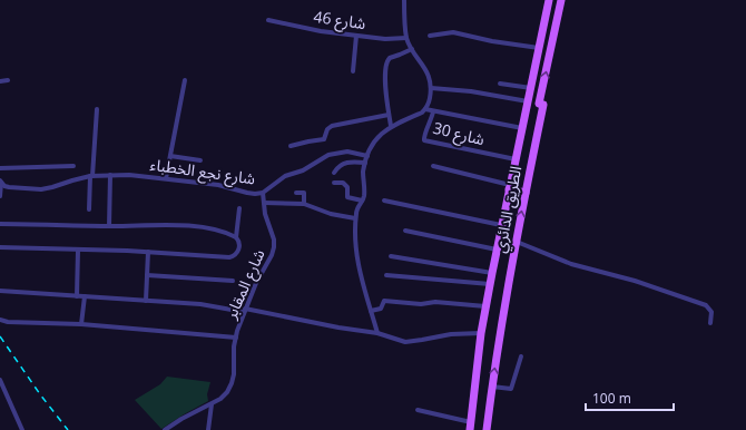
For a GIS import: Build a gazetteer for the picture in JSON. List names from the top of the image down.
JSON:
{
  "streets": {
    "main road": ["الطريق الدائري"],
    "street": [
      "شارع 46",
      "شارع 30",
      "شارع نجع الخطباء",
      "شارع المقابر"
    ]
  },
  "crossings": [
    ["شارع 30", "الطريق الدائري"],
    ["شارع نجع الخطباء", "شارع المقابر"]
  ],
  "scale_bar": "100 m"
}
